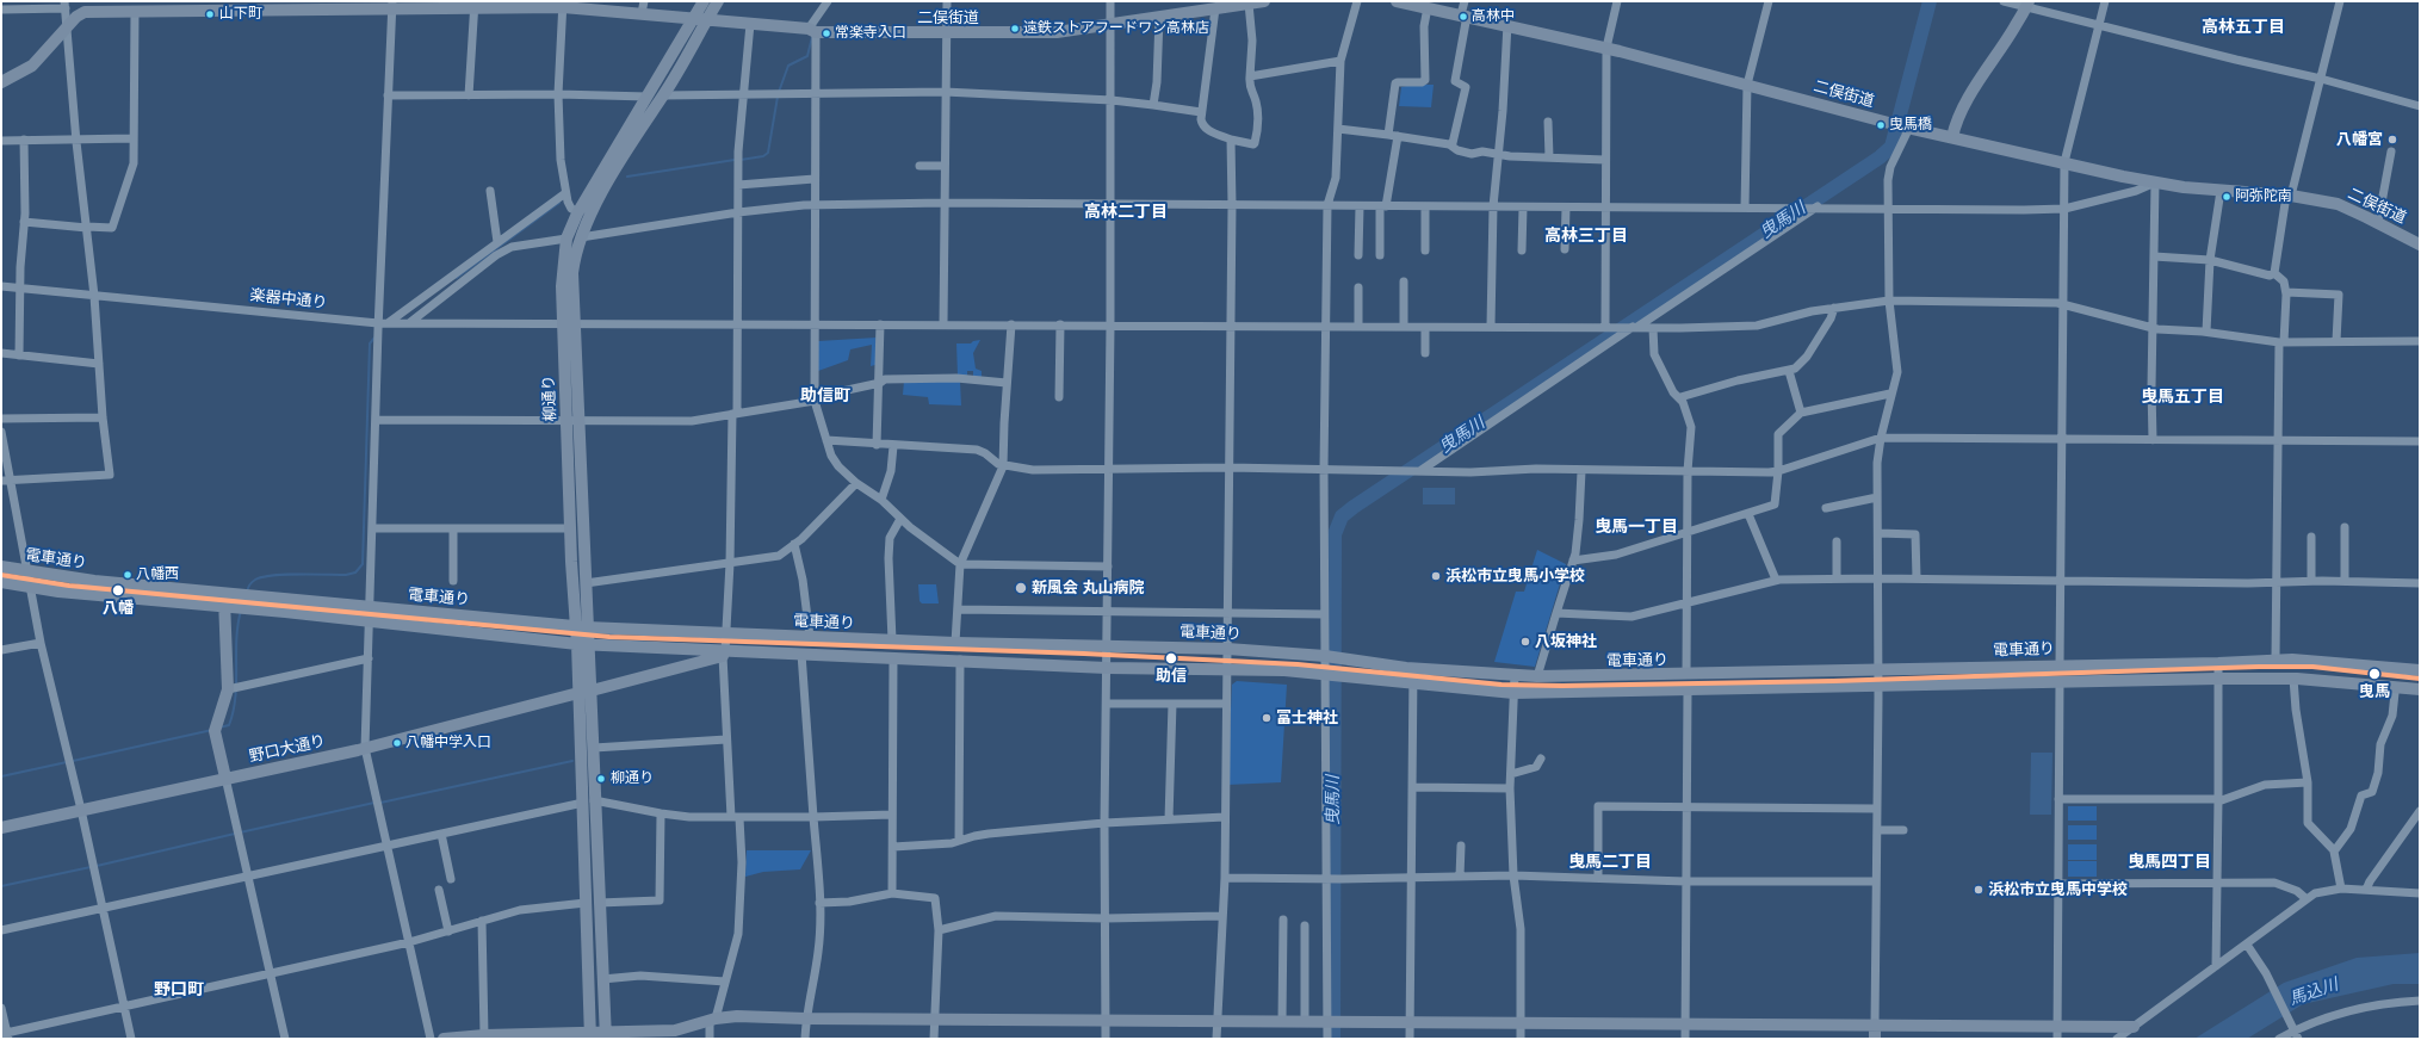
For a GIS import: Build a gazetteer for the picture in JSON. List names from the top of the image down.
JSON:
{
  "streets": {
    "street": [
      "二俣街道",
      "楽器中通り",
      "柳通り",
      "電車通り",
      "野口大通り"
    ]
  },
  "crossings": [
    ["二俣街道", "柳通り"],
    ["楽器中通り", "柳通り"],
    ["柳通り", "電車通り"],
    ["柳通り", "野口大通り"]
  ],
  "districts": [
    "高林五丁目",
    "高林二丁目",
    "高林三丁目",
    "助信町",
    "曳馬五丁目",
    "曳馬一丁目",
    "曳馬二丁目",
    "曳馬四丁目",
    "野口町"
  ],
  "water": ["曳馬川", "馬込川"],
  "places": [
    "山下町",
    "高林中",
    "遠鉄ストアフードワン高林店",
    "常楽寺入口",
    "曳馬橋",
    "八幡宮",
    "阿弥陀南",
    "八幡西",
    "浜松市立曳馬小学校",
    "新風会 丸山病院",
    "八幡",
    "八坂神社",
    "助信",
    "曳馬",
    "冨士神社",
    "八幡中学入口",
    "柳通り",
    "浜松市立曳馬中学校"
  ]
}
